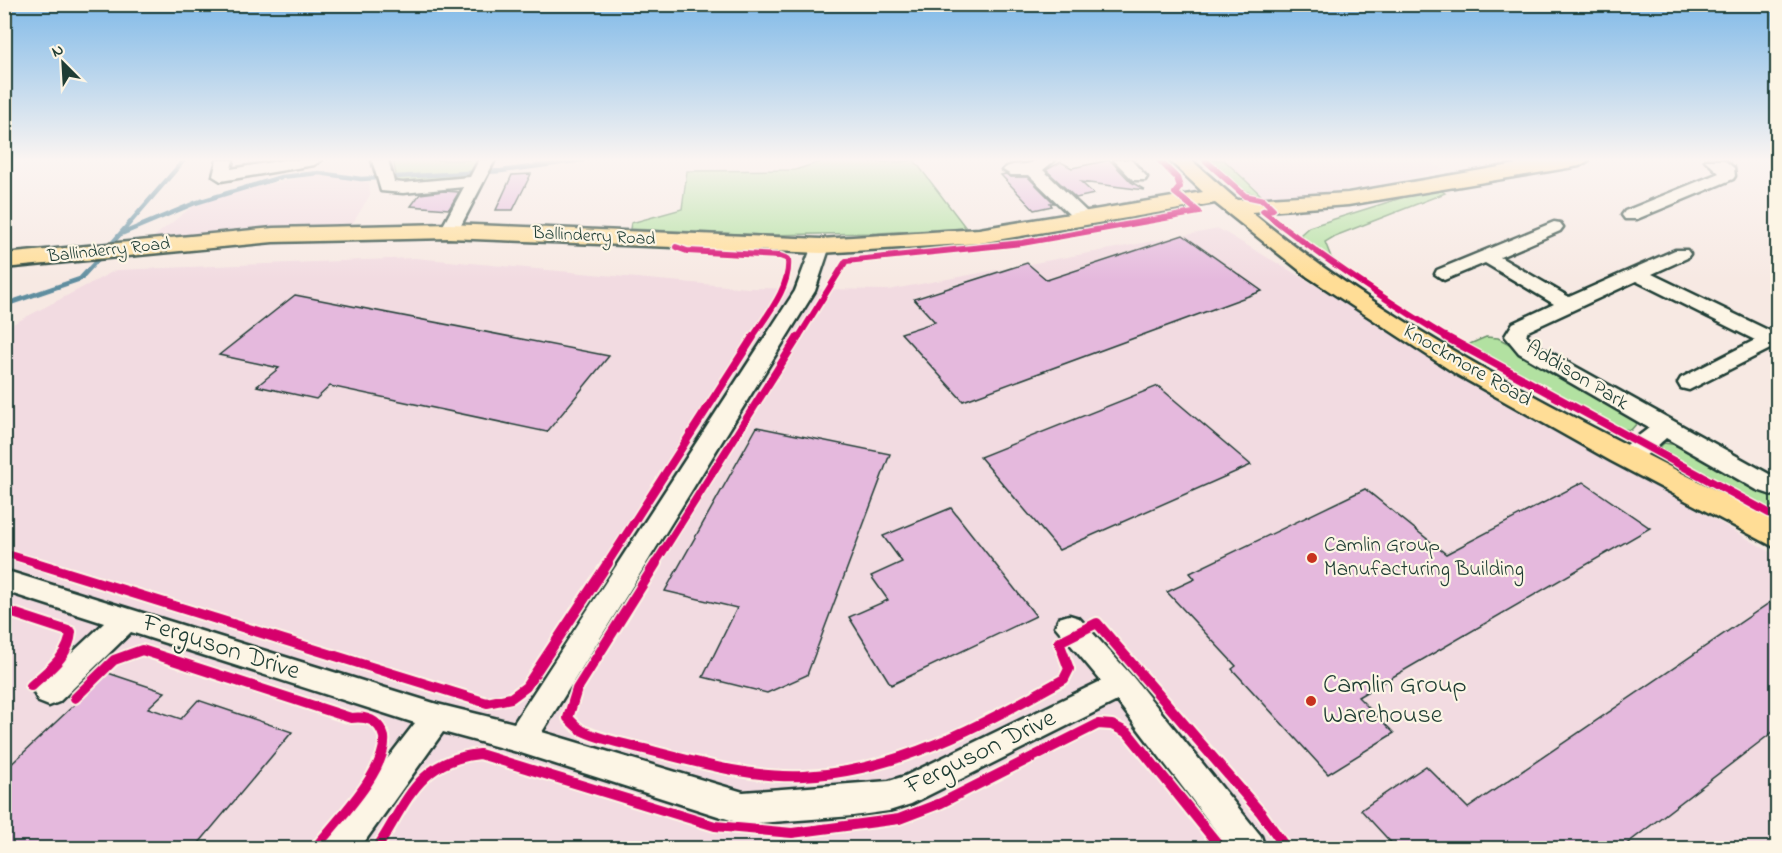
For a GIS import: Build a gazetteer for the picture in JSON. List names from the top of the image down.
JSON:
{
  "streets": {
    "main road": ["Ballinderry Road", "Knockmore Road"],
    "street": ["Addison Park", "Ferguson Drive"]
  },
  "crossings": [
    ["Ballinderry Road", "Knockmore Road"]
  ],
  "places": ["Camlin Group Manufacturing Building", "Camlin Group Warehouse"],
  "north": "top left"
}
